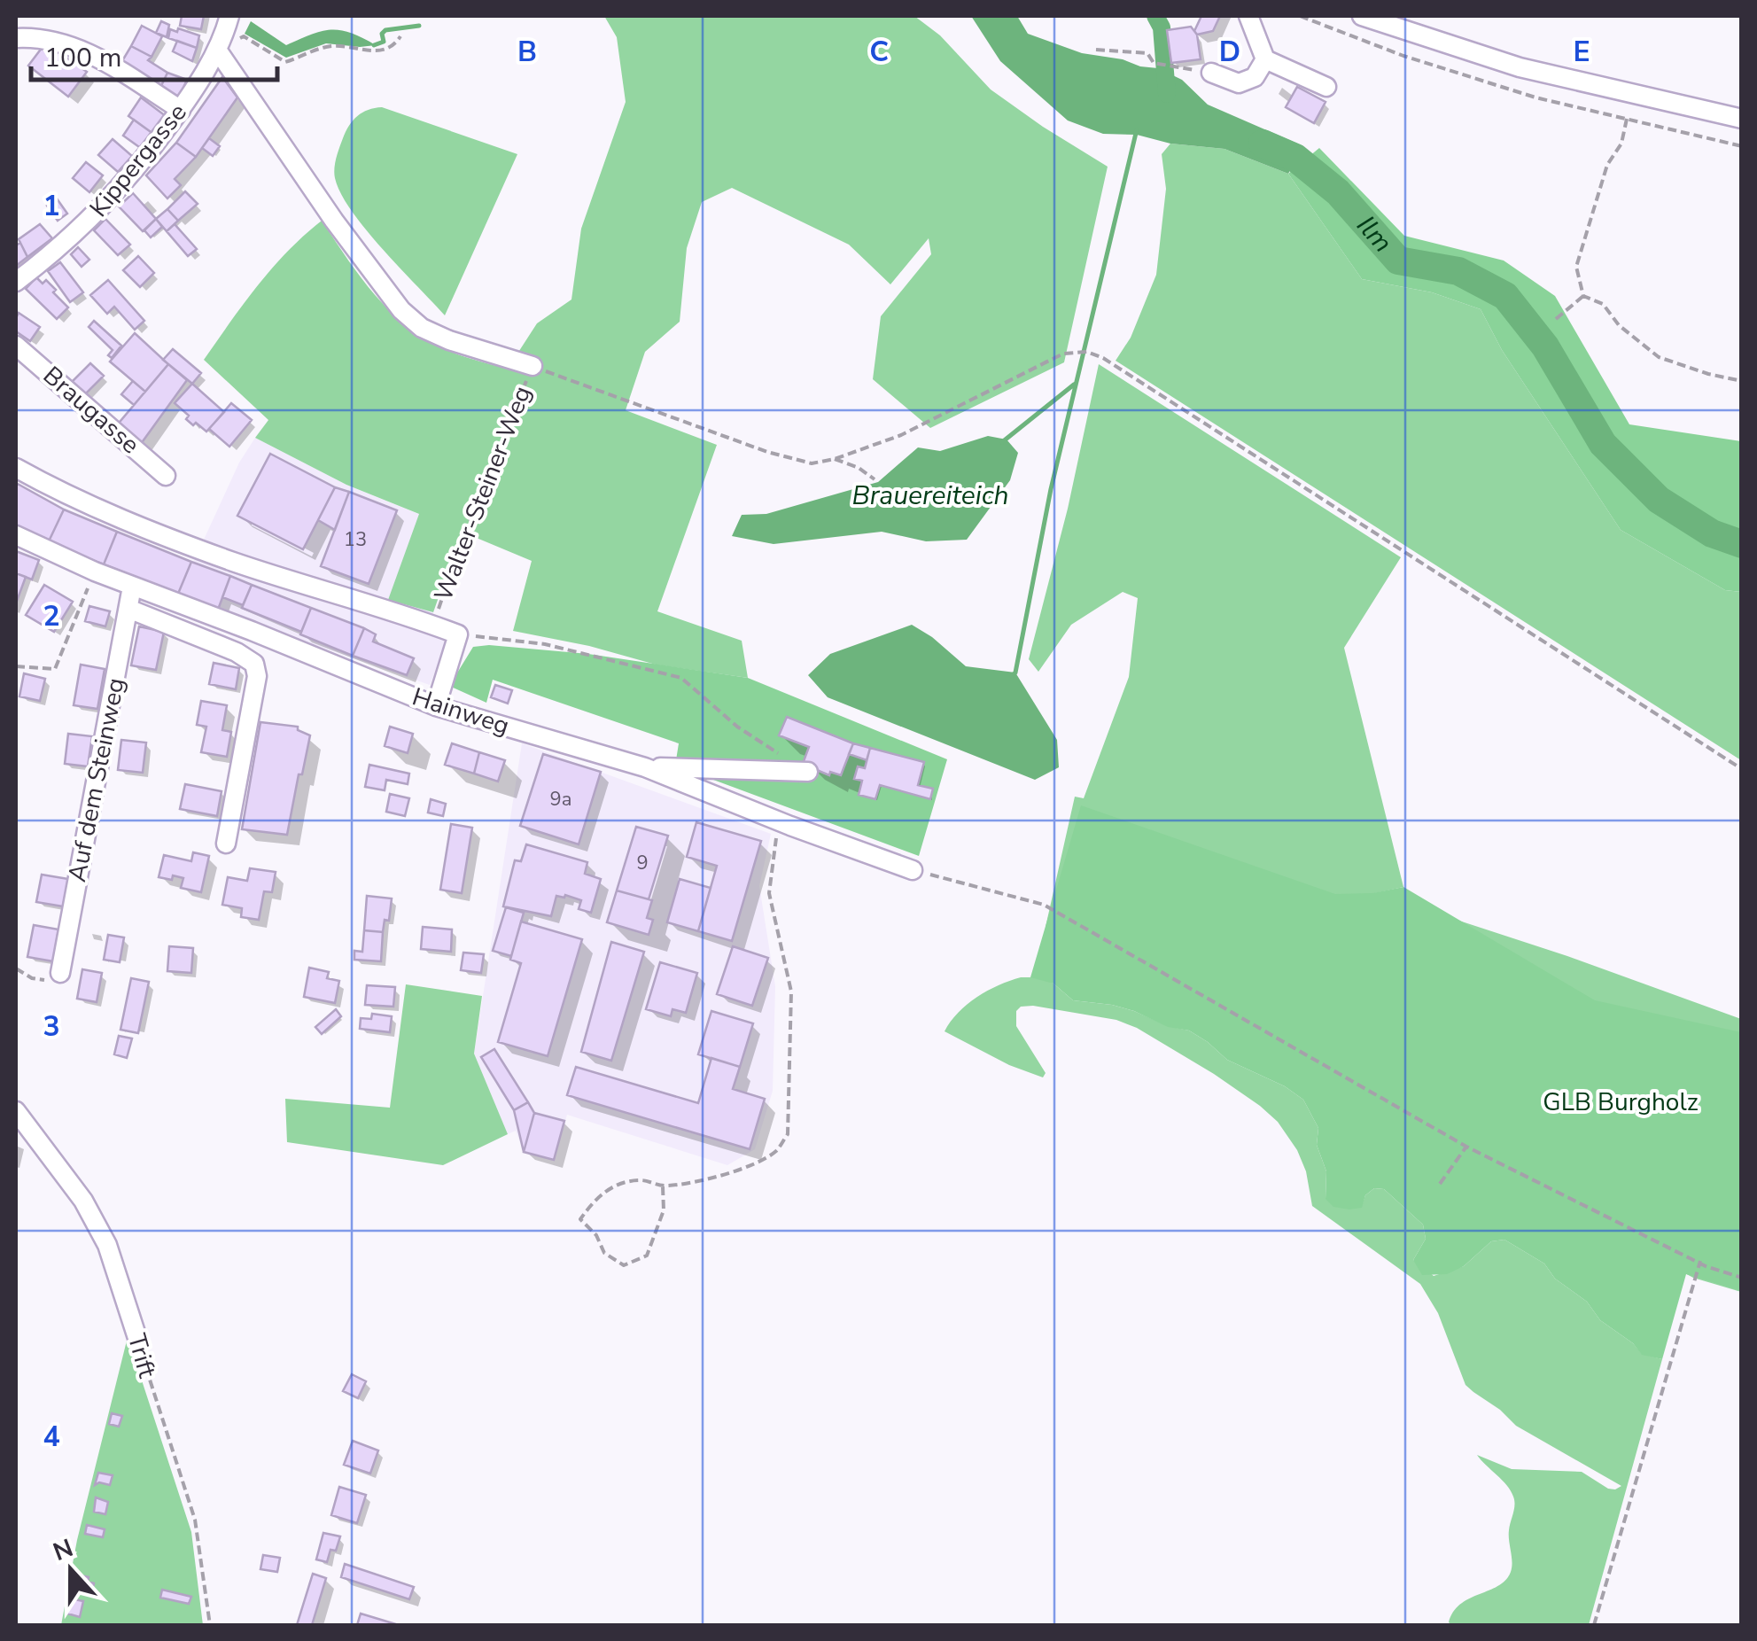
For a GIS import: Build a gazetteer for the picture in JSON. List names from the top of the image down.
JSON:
{
  "streets": {
    "street": [
      "Kippergasse",
      "Braugasse",
      "Walter-Steiner-Weg",
      "Hainweg",
      "Auf dem Steinweg",
      "Trift"
    ]
  },
  "crossings": [
    ["Walter-Steiner-Weg", "Hainweg"],
    ["Hainweg", "Auf dem Steinweg"]
  ],
  "water": ["Ilm", "Brauereiteich"],
  "parks": ["GLB Burgholz"],
  "house_numbers": ["13", "9a", "9"],
  "scale_bar": "100 m",
  "north": "top",
  "grid": {
    "columns": [
      "B",
      "C",
      "D",
      "E"
    ],
    "rows": [
      "1",
      "2",
      "3",
      "4"
    ]
  }
}
